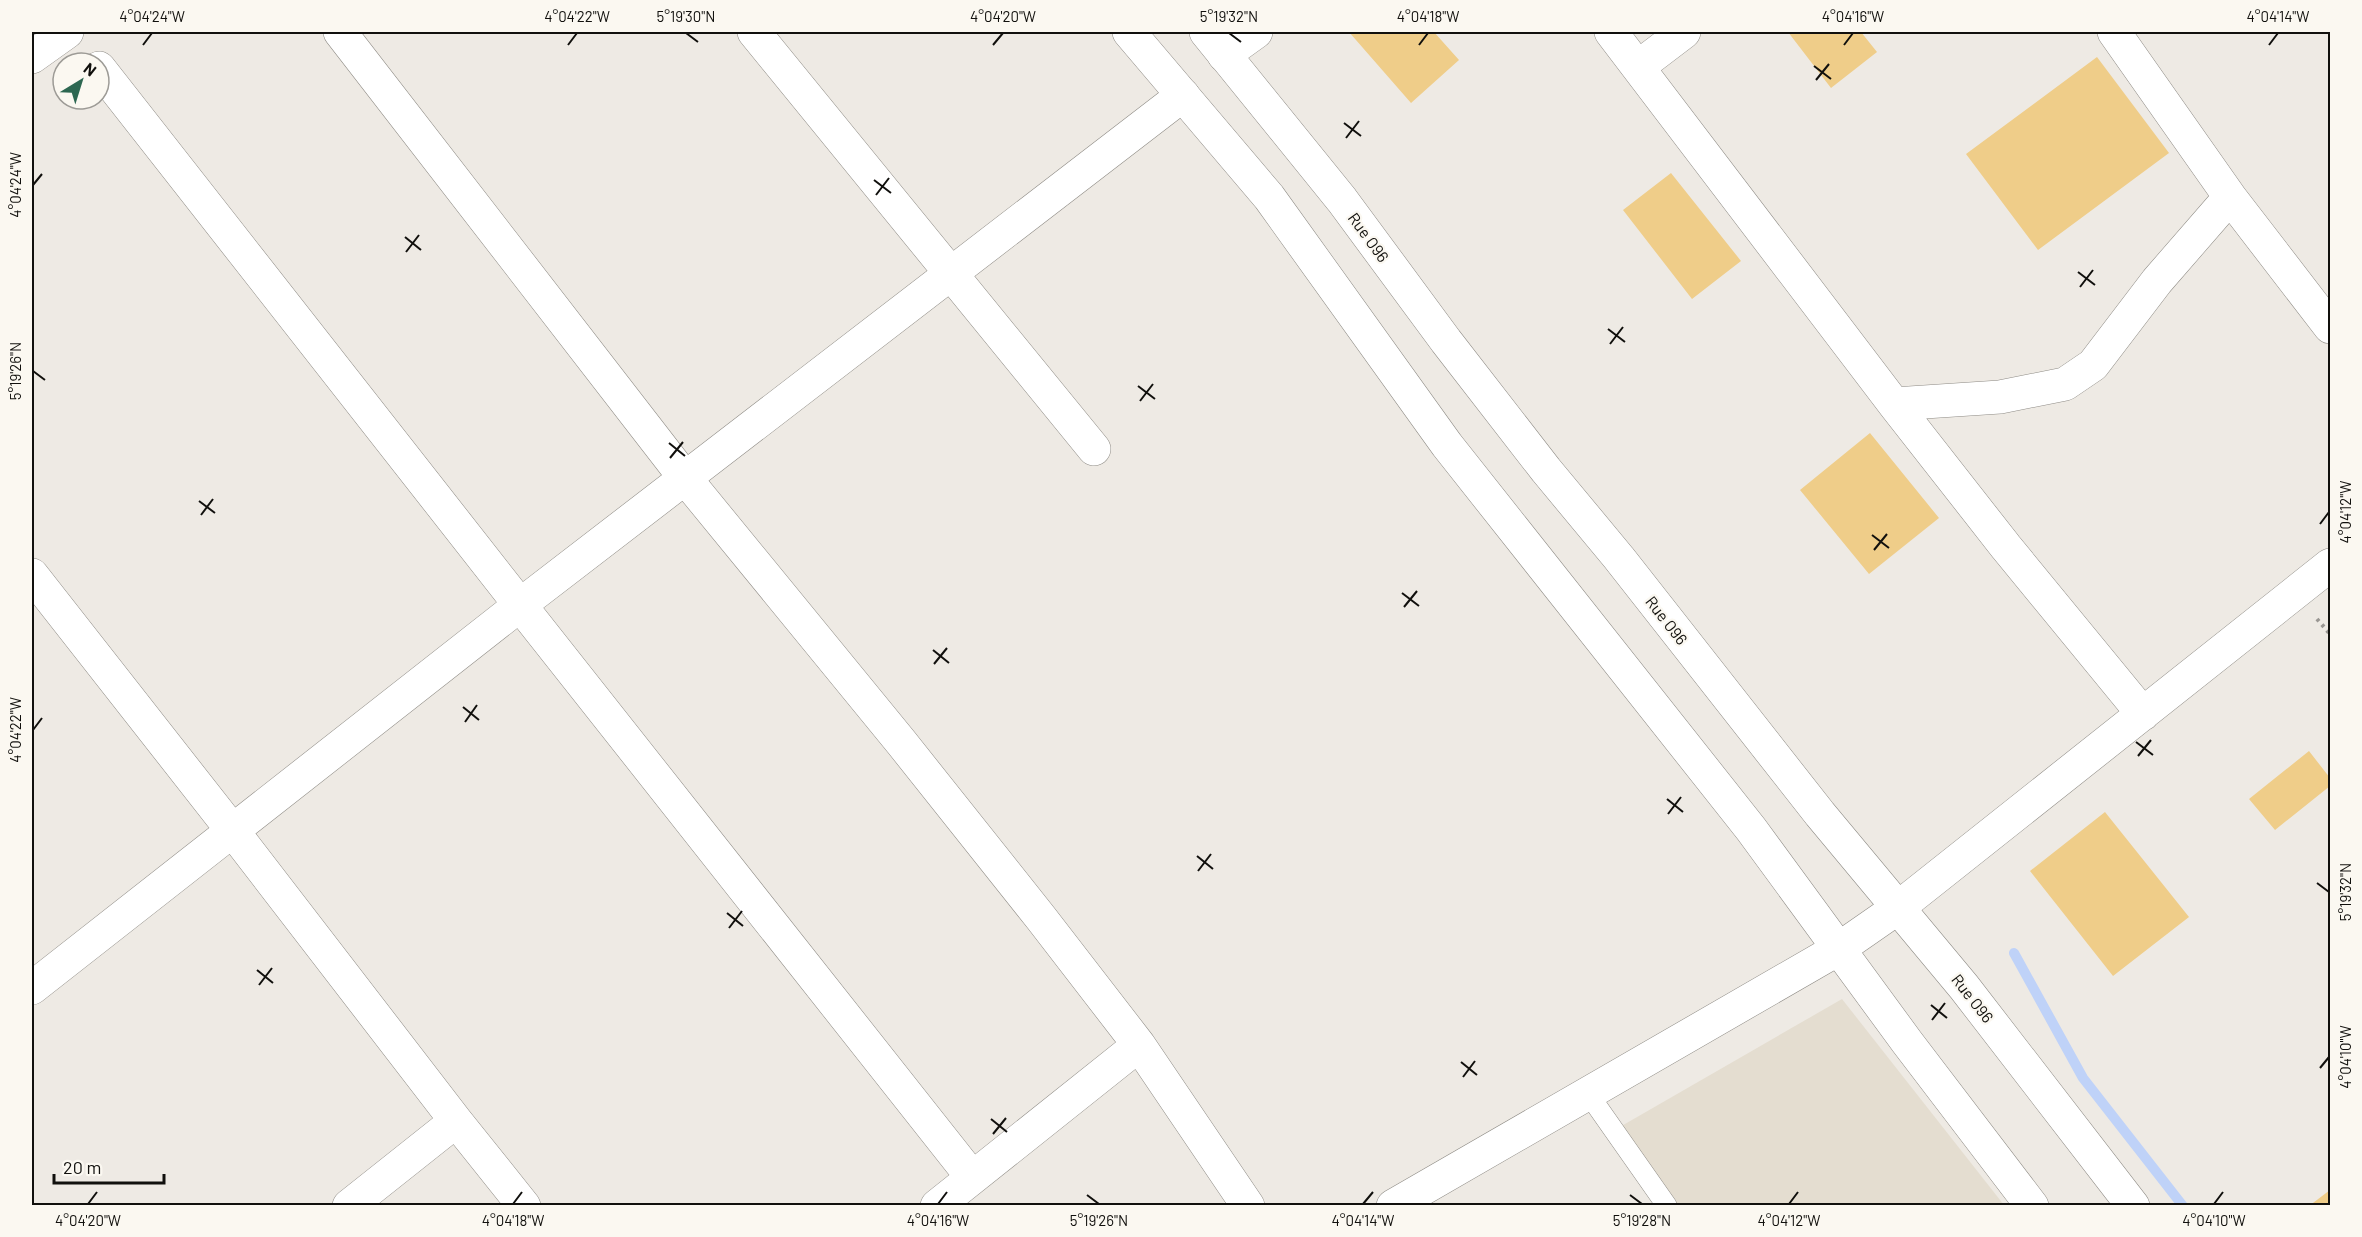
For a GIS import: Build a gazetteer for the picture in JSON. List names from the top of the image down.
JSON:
{
  "streets": {
    "street": ["Rue O96"]
  },
  "scale_bar": "20 m",
  "north": "top right",
  "coordinates": [
    "4°04'24\"W",
    "4°04'22\"W",
    "5°19'30\"N",
    "4°04'20\"W",
    "5°19'32\"N",
    "4°04'18\"W",
    "4°04'16\"W",
    "4°04'14\"W",
    "5°19'26\"N",
    "4°04'12\"W",
    "4°04'10\"W",
    "5°19'28\"N"
  ]
}
